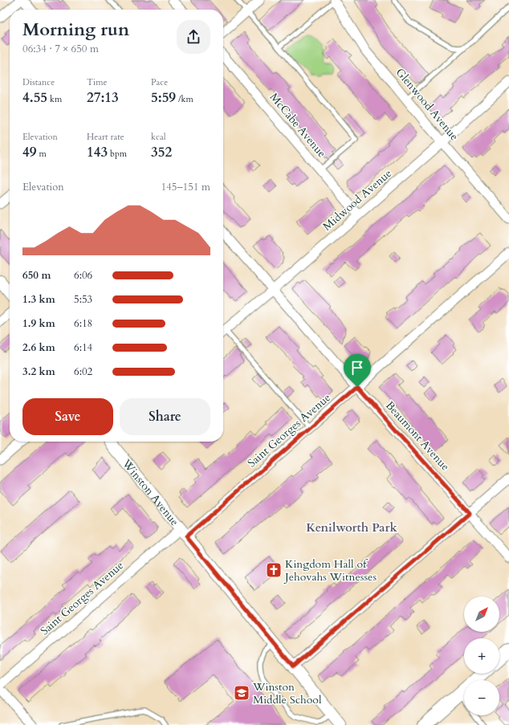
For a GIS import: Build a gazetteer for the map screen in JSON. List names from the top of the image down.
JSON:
{
  "streets": {
    "street": [
      "Glenwood Avenue",
      "McCabe Avenue",
      "Midwood Avenue",
      "Saint Georges Avenue",
      "Beaumont Avenue",
      "Winston Avenue"
    ]
  },
  "crossings": [
    ["Glenwood Avenue", "Midwood Avenue"],
    ["McCabe Avenue", "Midwood Avenue"],
    ["Midwood Avenue", "Beaumont Avenue"],
    ["Saint Georges Avenue", "Beaumont Avenue"],
    ["Saint Georges Avenue", "Winston Avenue"]
  ],
  "districts": ["Kenilworth Park"],
  "places": {
    "church": ["Kingdom Hall of Jehovahs Witnesses"],
    "school or university": ["Winston Middle School"]
  },
  "north": "top right",
  "page": {
    "heading": ["Morning run", "06:34 · 7 × 650 m"],
    "stats": [
      ["Distance", "4.55 km"],
      ["Time", "27:13"],
      ["Pace", "5:59 /km"],
      ["Elevation", "49 m"],
      ["Heart rate", "143 bpm"],
      ["kcal", "352"]
    ],
    "chart": ["Elevation", "145–151 m"],
    "list": [
      {
        "name": "650 m",
        "note": "6:06"
      },
      {
        "name": "1.3 km",
        "note": "5:53"
      },
      {
        "name": "1.9 km",
        "note": "6:18"
      },
      {
        "name": "2.6 km",
        "note": "6:14"
      },
      {
        "name": "3.2 km",
        "note": "6:02"
      }
    ],
    "buttons": ["Save", "Share"],
    "map_buttons": ["+", "−"]
  }
}
